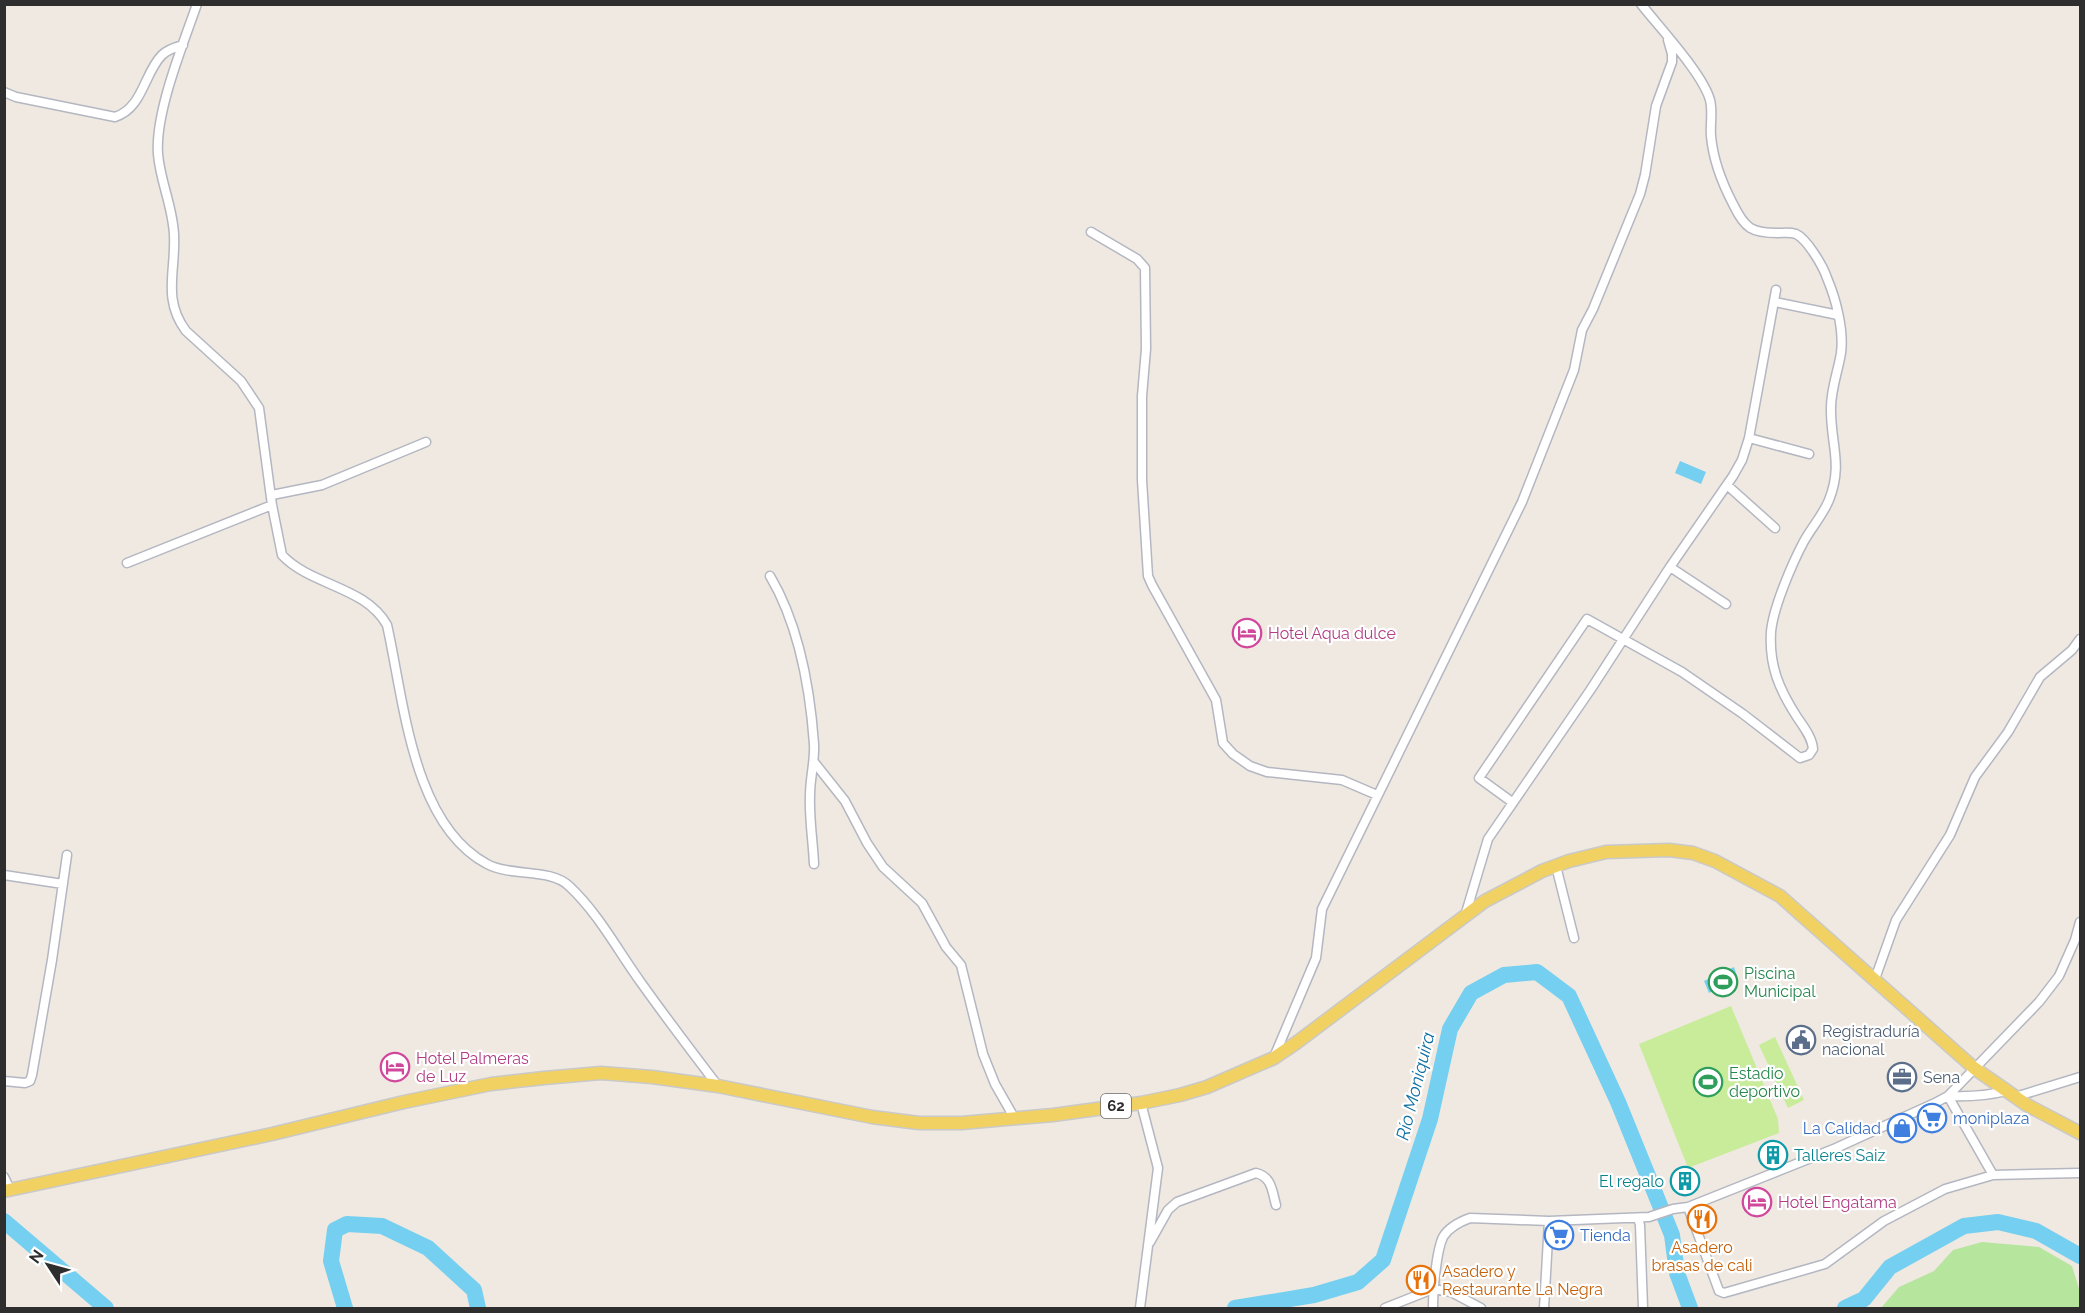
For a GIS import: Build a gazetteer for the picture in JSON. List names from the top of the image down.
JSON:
{
  "streets": {
    "main road": ["62"]
  },
  "water": ["Río Moniquira"],
  "places": {
    "hotel": ["Hotel Aqua dulce", "Hotel Palmeras de Luz", "Hotel Engatama"],
    "sports": ["Piscina Municipal", "Estadio deportivo"],
    "public building": ["Registraduría nacional"],
    "office": ["Sena"],
    "supermarket": ["moniplaza", "Tienda"],
    "shop": ["La Calidad"],
    "building": ["Talleres Saiz", "El regalo"],
    "restaurant": ["Asadero brasas de cali", "Asadero y Restaurante La Negra"]
  },
  "north": "top left"
}
